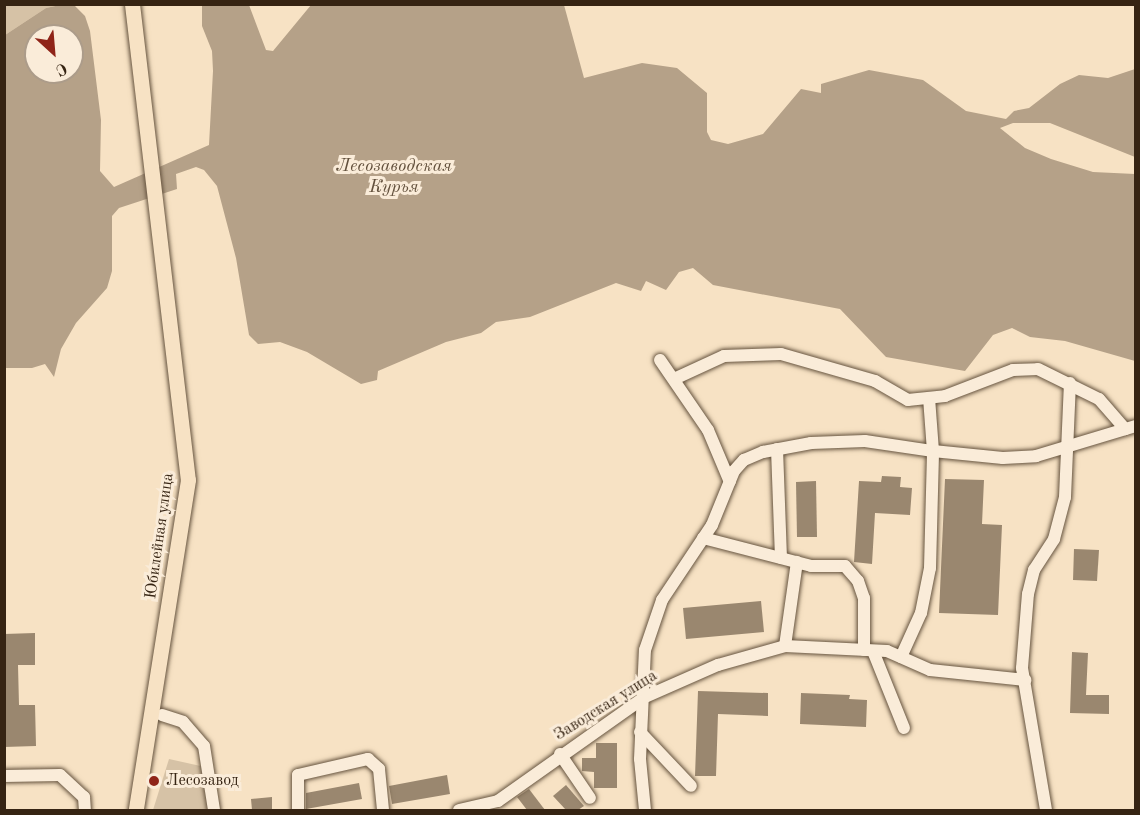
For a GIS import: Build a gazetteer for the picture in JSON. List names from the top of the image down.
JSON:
{
  "streets": {
    "main road": ["Юбилейная улица"],
    "street": ["Заводская улица"]
  },
  "water": ["Лесозаводская Курья"],
  "places": ["Лесозавод"],
  "north": "bottom right"
}
